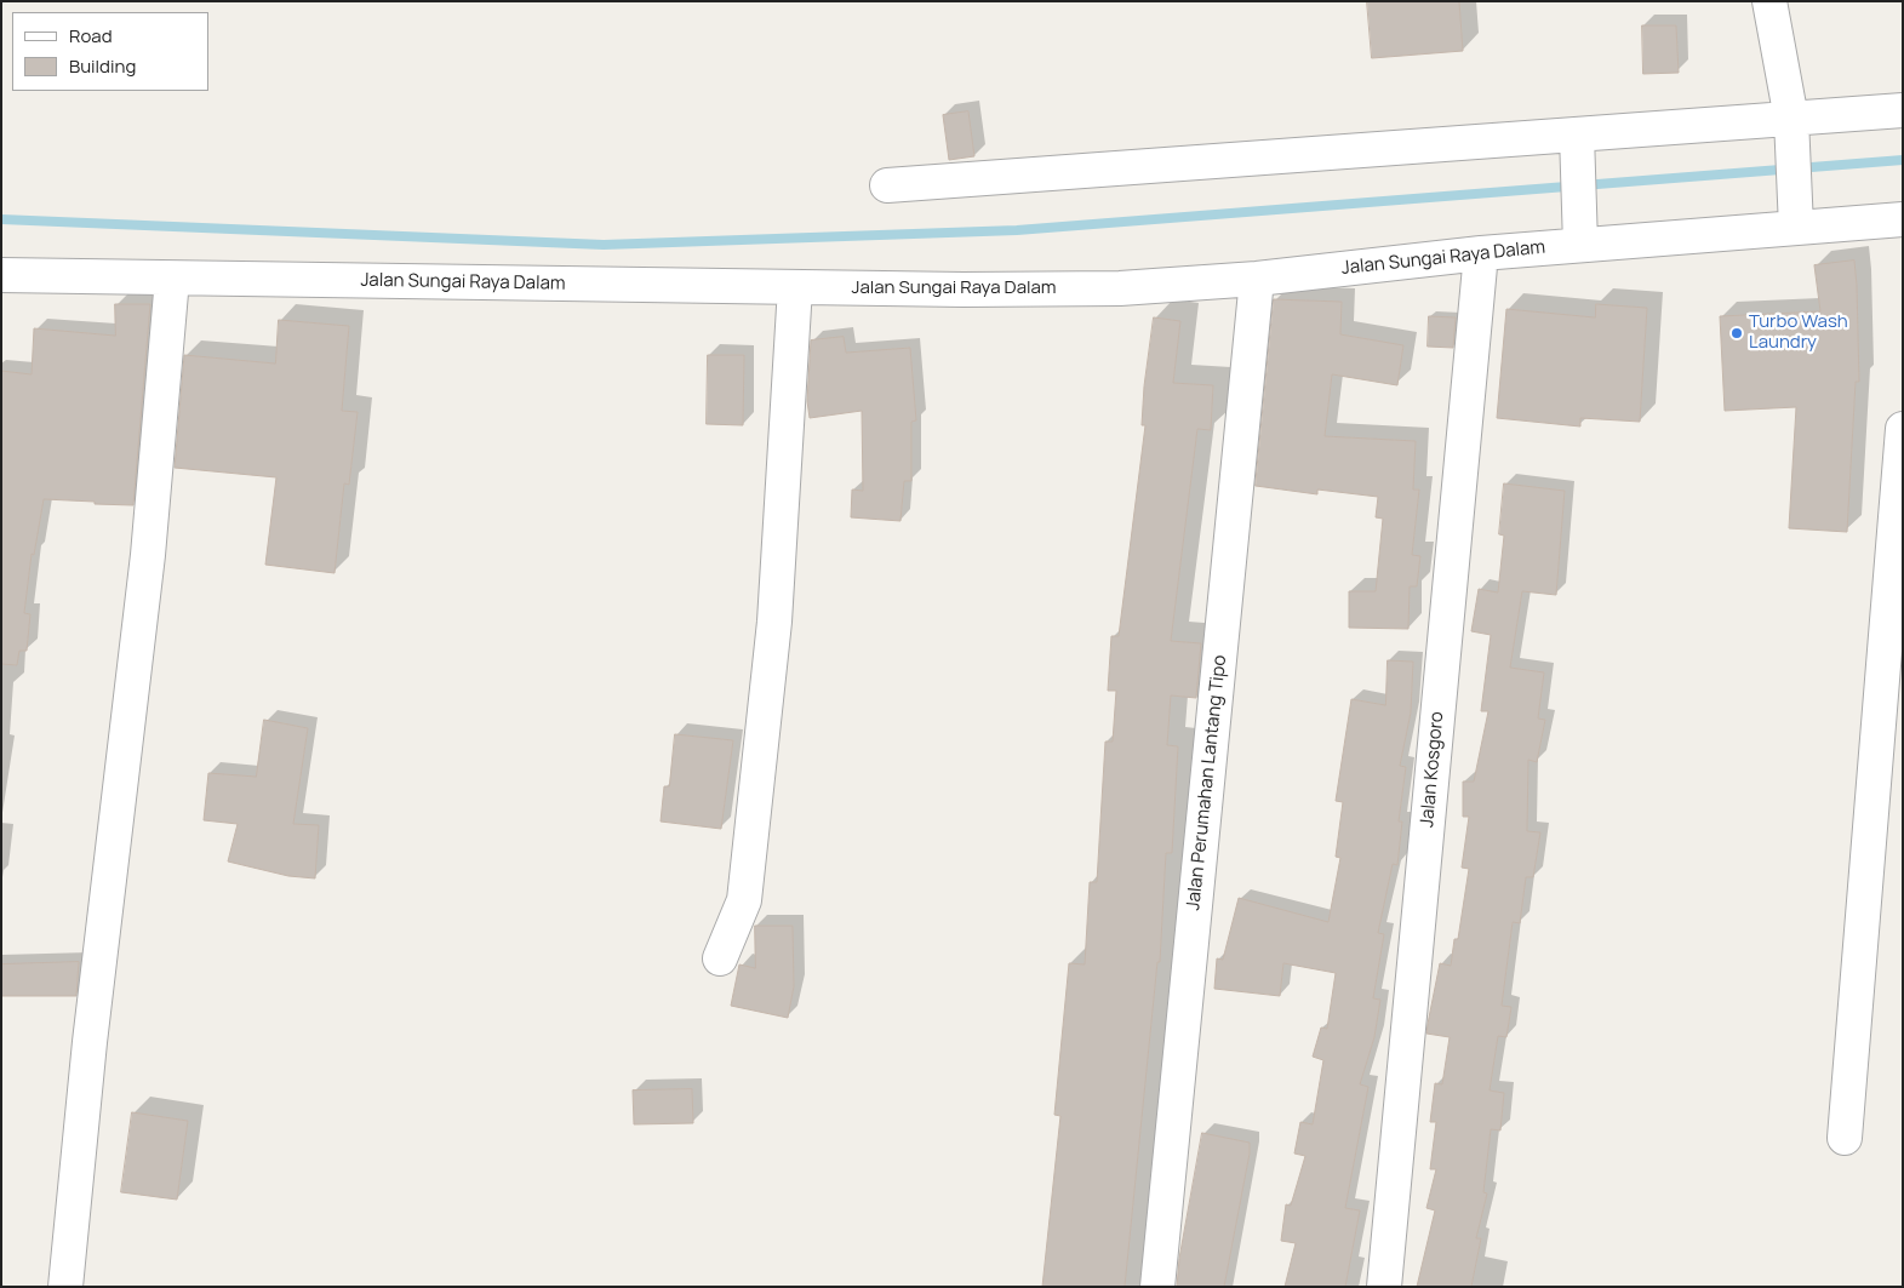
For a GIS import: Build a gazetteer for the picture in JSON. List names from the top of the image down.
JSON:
{
  "streets": {
    "street": ["Jalan Sungai Raya Dalam", "Jalan Kosgoro", "Jalan Perumahan Lantang Tipo"]
  },
  "crossings": [
    ["Jalan Sungai Raya Dalam", "Jalan Kosgoro"],
    ["Jalan Sungai Raya Dalam", "Jalan Perumahan Lantang Tipo"]
  ],
  "places": ["Turbo Wash Laundry"],
  "legend": ["Road", "Building"]
}
